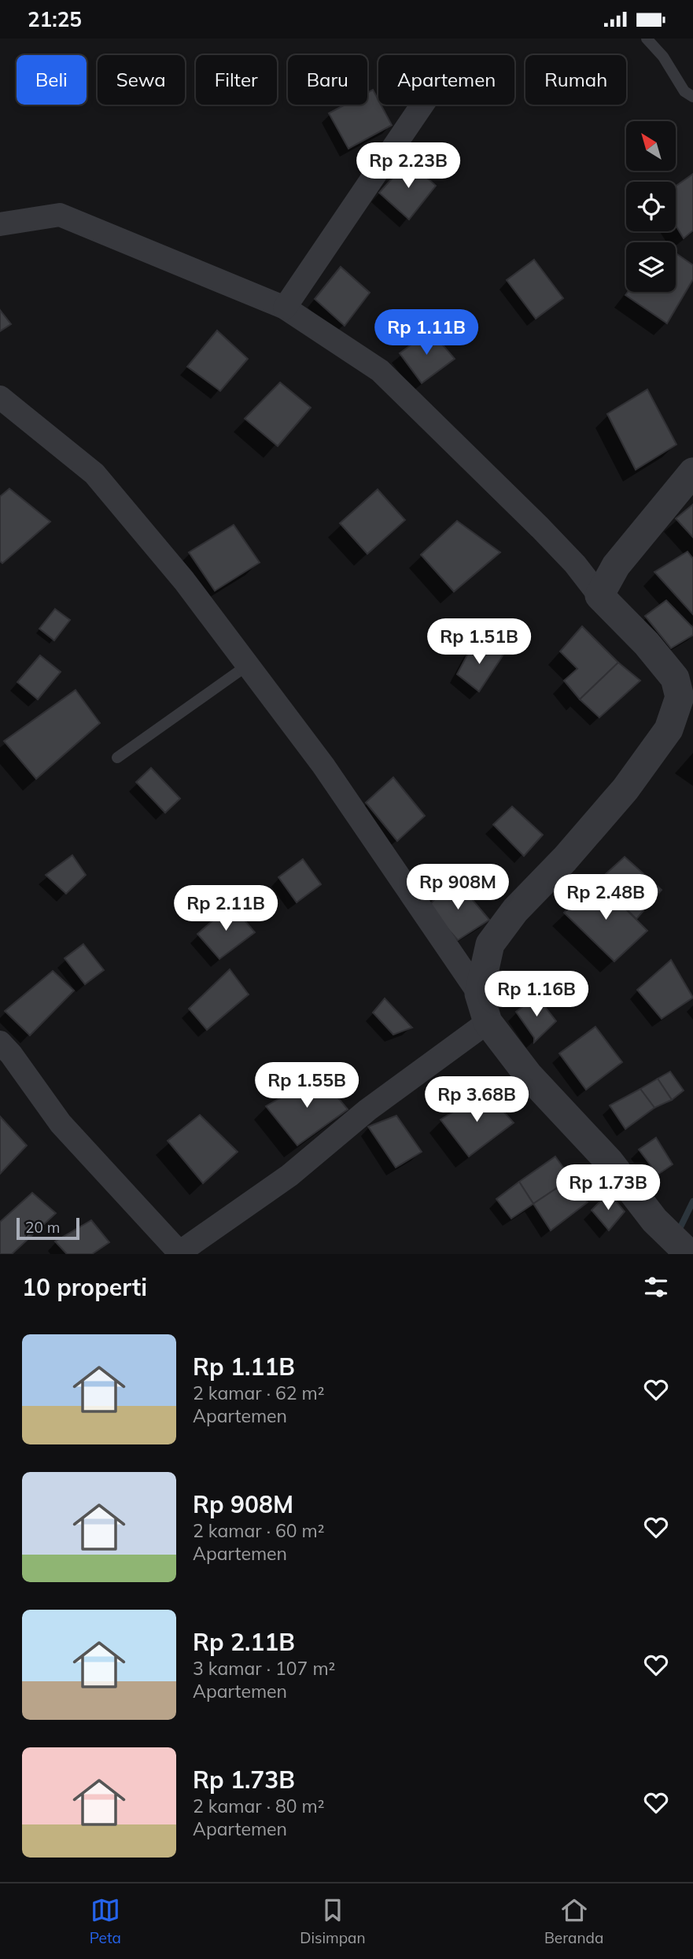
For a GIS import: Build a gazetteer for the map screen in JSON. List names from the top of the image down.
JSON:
{
  "scale_bar": "20 m",
  "north": "top left",
  "page": {
    "status": "21:25",
    "chip": [
      "Beli",
      "Sewa",
      "Filter",
      "Baru",
      "Apartemen",
      "Rumah"
    ],
    "price": [
      "Rp 2.23B",
      "Rp 1.11B",
      "Rp 1.51B",
      "Rp 908M",
      "Rp 2.48B",
      "Rp 2.11B",
      "Rp 1.16B",
      "Rp 1.55B",
      "Rp 3.68B",
      "Rp 1.73B"
    ],
    "scale": "20 m",
    "heading": "10 properti",
    "list": [
      {
        "name": "Rp 1.11B",
        "note": "2 kamar · 62 m² · Apartemen"
      },
      {
        "name": "Rp 908M",
        "note": "2 kamar · 60 m² · Apartemen"
      },
      {
        "name": "Rp 2.11B",
        "note": "3 kamar · 107 m² · Apartemen"
      },
      {
        "name": "Rp 1.73B",
        "note": "2 kamar · 80 m² · Apartemen"
      }
    ],
    "tabs": ["Peta", "Disimpan", "Beranda"]
  }
}
